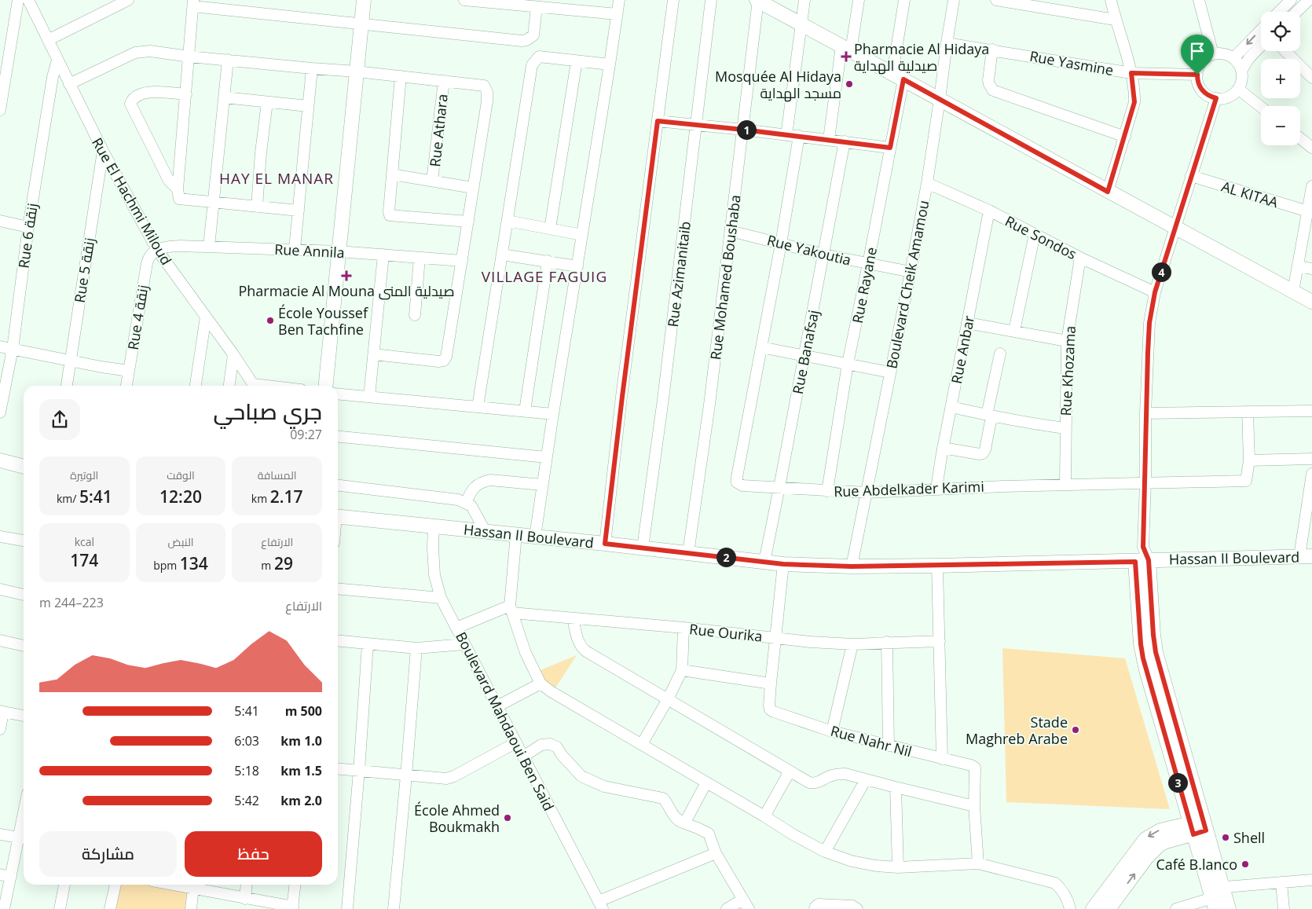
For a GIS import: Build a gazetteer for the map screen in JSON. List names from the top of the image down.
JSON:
{
  "streets": {
    "main road": ["Hassan II Boulevard"],
    "street": [
      "Rue Yasmine",
      "Rue Athara",
      "AL KITAA",
      "Rue El Hachmi Miloud",
      "Rue 6 زنقة",
      "Rue Sondos",
      "Rue Yakoutia",
      "Rue Annila",
      "Rue 5 زنقة",
      "Rue Azimanitaib",
      "Rue Mohamed Boushaba",
      "Boulevard Cheik Amamou",
      "Rue Rayane",
      "Rue 4 زنقة",
      "Rue Anbar",
      "Rue Banafsaj",
      "Rue Khozama",
      "Rue Abdelkader Karimi",
      "Rue Ourika",
      "Boulevard Mahdaoui Ben Said",
      "Rue Nahr Nil"
    ]
  },
  "crossings": [
    ["Rue Yasmine", "Boulevard Cheik Amamou"],
    ["Rue El Hachmi Miloud", "Rue 6 زنقة"],
    ["Rue El Hachmi Miloud", "Rue Annila"],
    ["Rue El Hachmi Miloud", "Rue 5 زنقة"],
    ["Rue El Hachmi Miloud", "Rue 4 زنقة"],
    ["Rue Sondos", "Boulevard Cheik Amamou"],
    ["Rue Sondos", "Rue Anbar"],
    ["Rue Sondos", "Rue Khozama"],
    ["Rue Yakoutia", "Rue Mohamed Boushaba"],
    ["Rue Yakoutia", "Boulevard Cheik Amamou"],
    ["Rue Yakoutia", "Rue Rayane"],
    ["Rue Yakoutia", "Rue Banafsaj"],
    ["Rue Yakoutia", "Rue Abdelkader Karimi"],
    ["Rue Annila", "Rue 4 زنقة"],
    ["Rue Azimanitaib", "Hassan II Boulevard"],
    ["Rue Mohamed Boushaba", "Hassan II Boulevard"],
    ["Boulevard Cheik Amamou", "Rue Abdelkader Karimi"],
    ["Boulevard Cheik Amamou", "Hassan II Boulevard"],
    ["Rue Rayane", "Rue Abdelkader Karimi"],
    ["Rue Anbar", "Rue Abdelkader Karimi"],
    ["Rue Banafsaj", "Rue Abdelkader Karimi"],
    ["Rue Banafsaj", "Hassan II Boulevard"],
    ["Rue Khozama", "Rue Abdelkader Karimi"],
    ["Hassan II Boulevard", "Boulevard Mahdaoui Ben Said"],
    ["Rue Ourika", "Boulevard Mahdaoui Ben Said"]
  ],
  "districts": ["HAY EL MANAR", "VILLAGE FAGUIG"],
  "places": {
    "health": ["Pharmacie Al Hidaya صيدلية الهداية", "Pharmacie Al Mouna صيدلية المنى"],
    "other": [
      "Mosquée Al Hidaya مسجد الهداية",
      "École Youssef Ben Tachfine",
      "Stade Maghreb Arabe",
      "École Ahmed Boukmakh",
      "Shell",
      "Café B.lanco"
    ]
  },
  "page": {
    "map_buttons": ["+", "−"],
    "pins": [
      "1",
      "4",
      "2",
      "3"
    ],
    "heading": ["جري صباحي", "09:27"],
    "stats": [
      ["المسافة", "2.17 km"],
      ["الوقت", "12:20"],
      ["الوتيرة", "5:41 /km"],
      ["الارتفاع", "29 m"],
      ["النبض", "134 bpm"],
      ["kcal", "174"]
    ],
    "chart": ["الارتفاع", "223–244 m"],
    "list": [
      {
        "name": "500 m",
        "note": "5:41"
      },
      {
        "name": "1.0 km",
        "note": "6:03"
      },
      {
        "name": "1.5 km",
        "note": "5:18"
      },
      {
        "name": "2.0 km",
        "note": "5:42"
      }
    ],
    "buttons": ["حفظ", "مشاركة"]
  }
}
